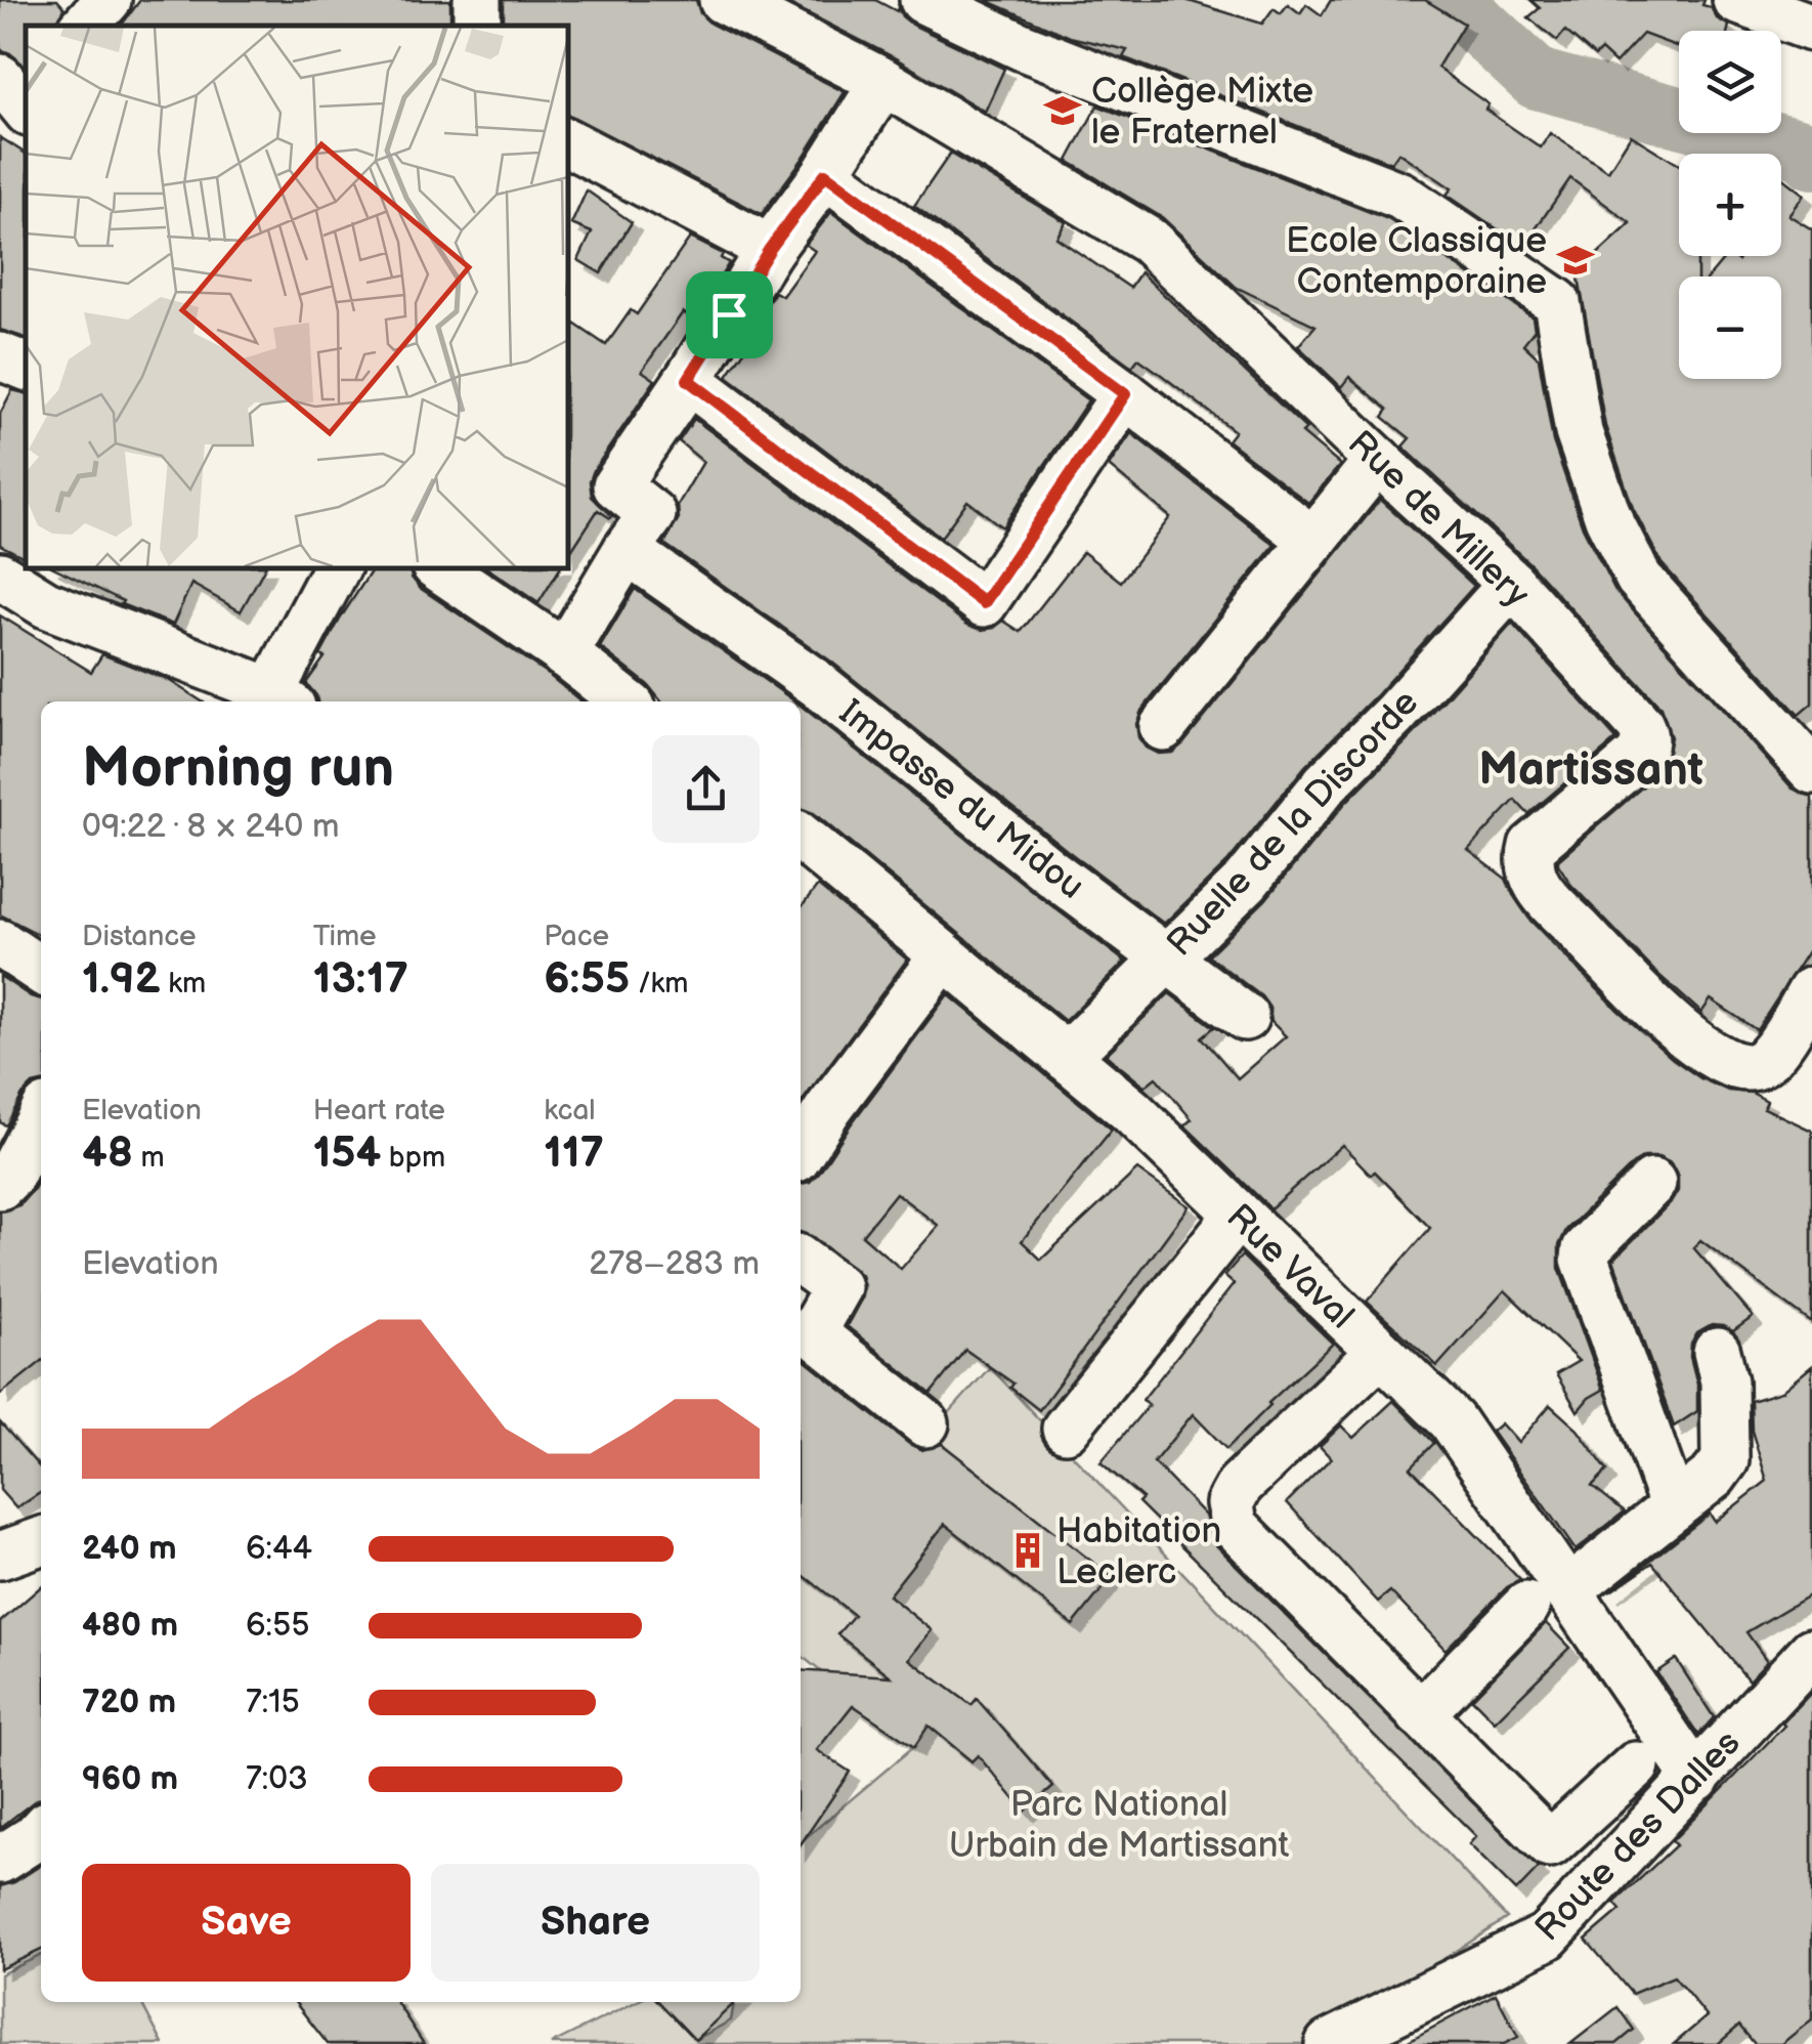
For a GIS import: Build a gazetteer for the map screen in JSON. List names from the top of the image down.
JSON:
{
  "streets": {
    "street": [
      "Rue de Millery",
      "Impasse du Midou",
      "Ruelle de la Discorde",
      "Rue Vaval",
      "Route des Dalles"
    ]
  },
  "crossings": [
    ["Rue de Millery", "Ruelle de la Discorde"],
    ["Impasse du Midou", "Ruelle de la Discorde"],
    ["Ruelle de la Discorde", "Rue Vaval"],
    ["Rue Vaval", "Route des Dalles"]
  ],
  "districts": ["Martissant"],
  "parks": ["Parc National Urbain de Martissant"],
  "places": {
    "school or university": ["Collège Mixte le Fraternel", "Ecole Classique Contemporaine"],
    "building": ["Habitation Leclerc"]
  },
  "page": {
    "map_buttons": ["+", "−"],
    "heading": ["Morning run", "09:22 · 8 × 240 m"],
    "stats": [
      ["Distance", "1.92 km"],
      ["Time", "13:17"],
      ["Pace", "6:55 /km"],
      ["Elevation", "48 m"],
      ["Heart rate", "154 bpm"],
      ["kcal", "117"]
    ],
    "chart": ["Elevation", "278–283 m"],
    "list": [
      {
        "name": "240 m",
        "note": "6:44"
      },
      {
        "name": "480 m",
        "note": "6:55"
      },
      {
        "name": "720 m",
        "note": "7:15"
      },
      {
        "name": "960 m",
        "note": "7:03"
      }
    ],
    "buttons": ["Save", "Share"]
  }
}
